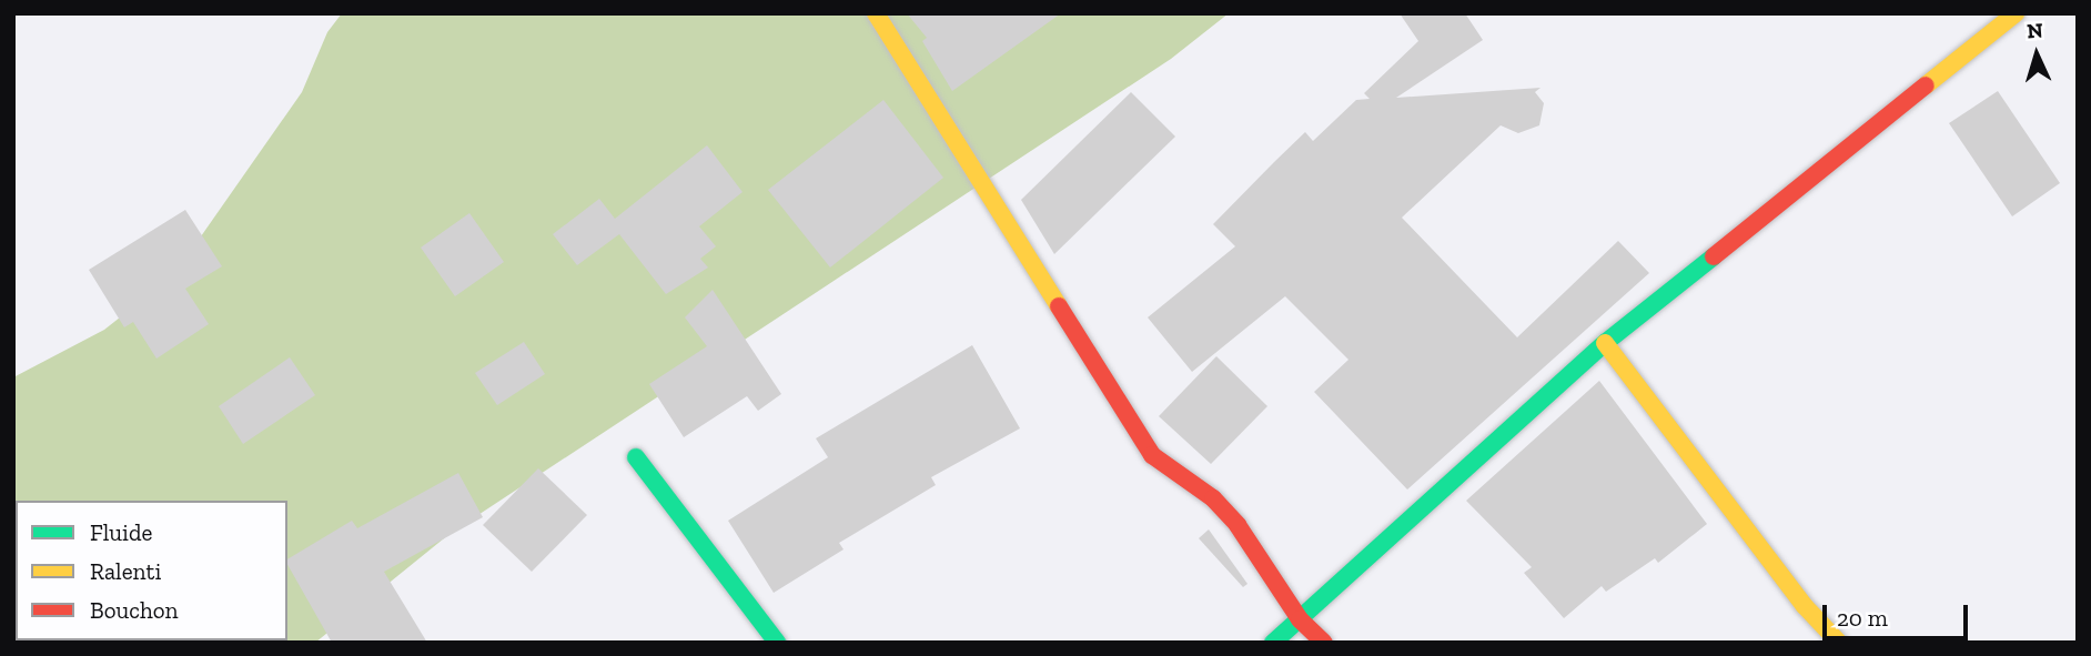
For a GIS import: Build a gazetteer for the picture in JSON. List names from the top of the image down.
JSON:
{
  "legend": ["Fluide", "Ralenti", "Bouchon"],
  "scale_bar": "20 m",
  "north": "top"
}
